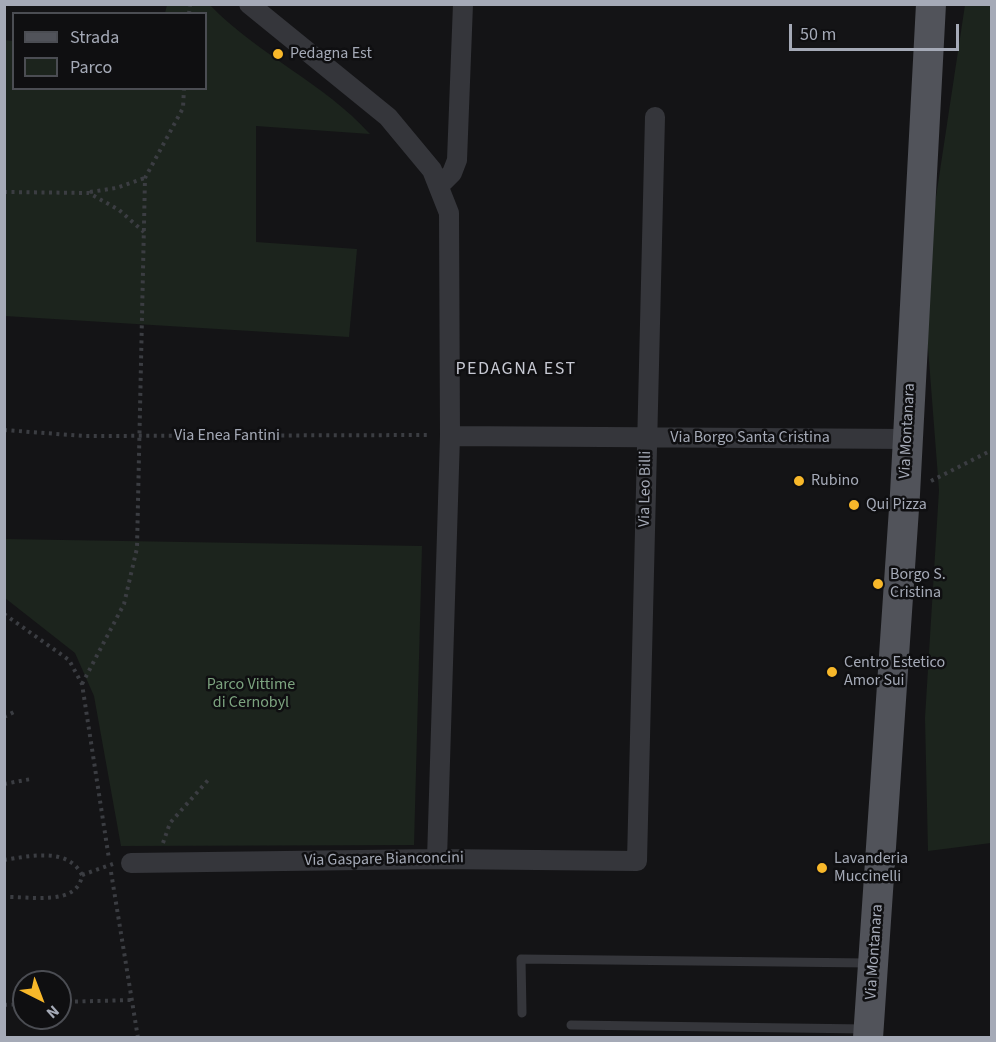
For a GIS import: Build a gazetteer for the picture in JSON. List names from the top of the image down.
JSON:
{
  "streets": {
    "main road": ["Via Montanara"],
    "street": ["Via Borgo Santa Cristina", "Via Leo Billi", "Via Gaspare Bianconcini"],
    "path": ["Via Enea Fantini"]
  },
  "crossings": [
    ["Via Montanara", "Via Borgo Santa Cristina"],
    ["Via Enea Fantini", "Via Borgo Santa Cristina"],
    ["Via Borgo Santa Cristina", "Via Leo Billi"],
    ["Via Leo Billi", "Via Gaspare Bianconcini"]
  ],
  "districts": ["PEDAGNA EST"],
  "parks": ["Parco Vittime di Cernobyl"],
  "places": [
    "Pedagna Est",
    "Rubino",
    "Qui Pizza",
    "Borgo S. Cristina",
    "Centro Estetico Amor Sui",
    "Lavanderia Muccinelli"
  ],
  "legend": ["Strada", "Parco"],
  "scale_bar": "50 m",
  "north": "bottom right"
}
